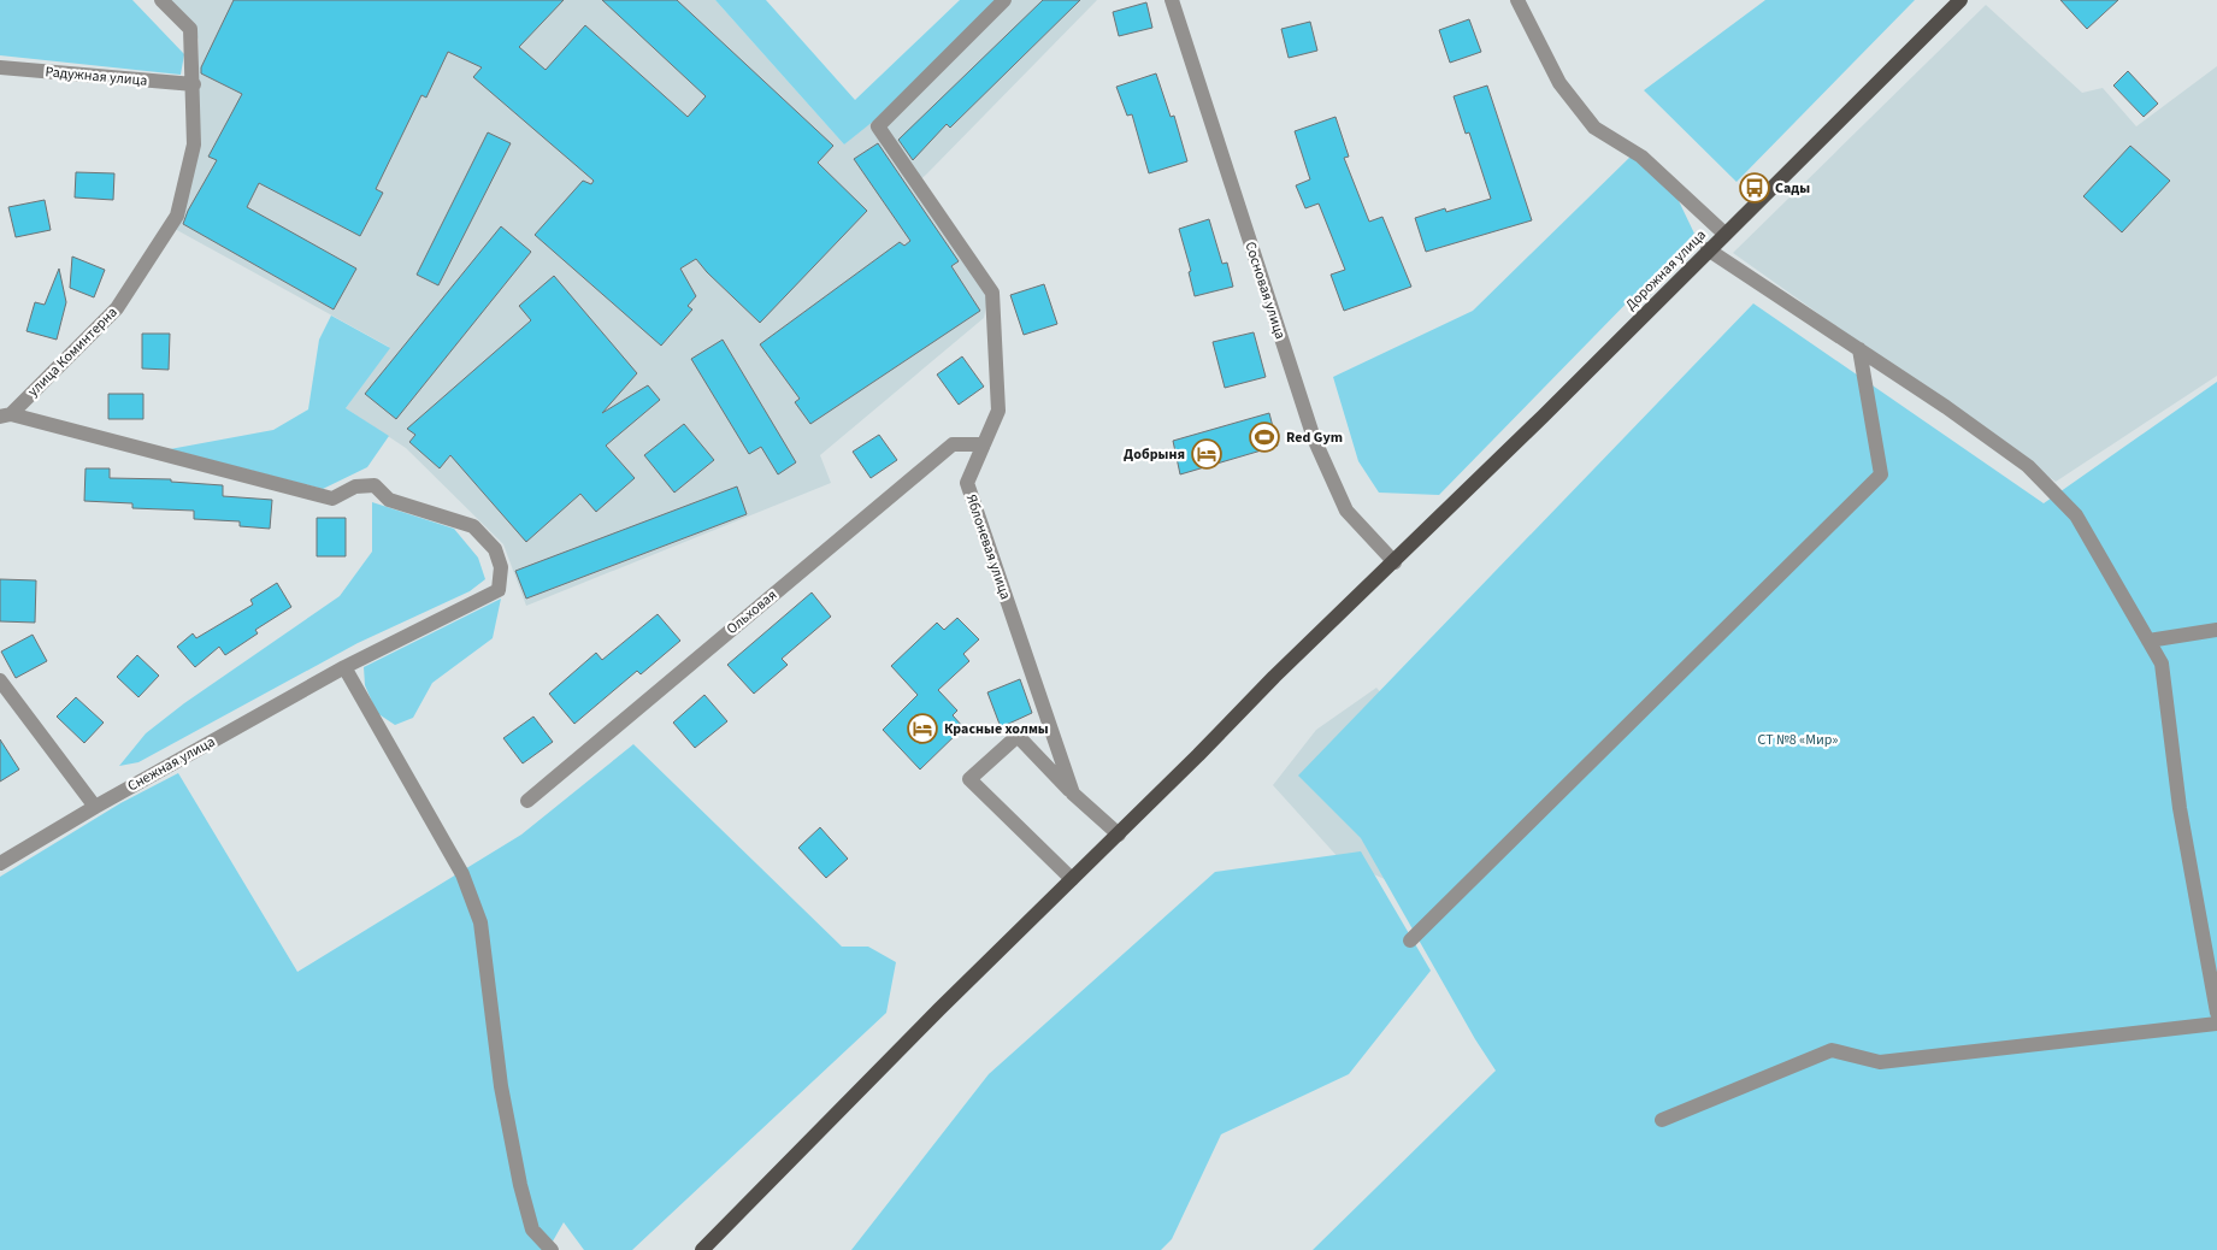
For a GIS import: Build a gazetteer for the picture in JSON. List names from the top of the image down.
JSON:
{
  "streets": {
    "main road": ["Дорожная улица"],
    "street": [
      "Радужная улица",
      "Сосновая улица",
      "улица Коминтерна",
      "Яблоневая улица",
      "Ольховая",
      "Снежная улица"
    ]
  },
  "crossings": [
    ["Радужная улица", "улица Коминтерна"],
    ["Дорожная улица", "Сосновая улица"],
    ["Дорожная улица", "Яблоневая улица"],
    ["улица Коминтерна", "Снежная улица"],
    ["Яблоневая улица", "Ольховая"]
  ],
  "parks": ["СТ №8 «Мир»"],
  "places": {
    "bus stop": ["Сады"],
    "sports": ["Red Gym"],
    "hotel": ["Добрыня", "Красные холмы"]
  }
}
